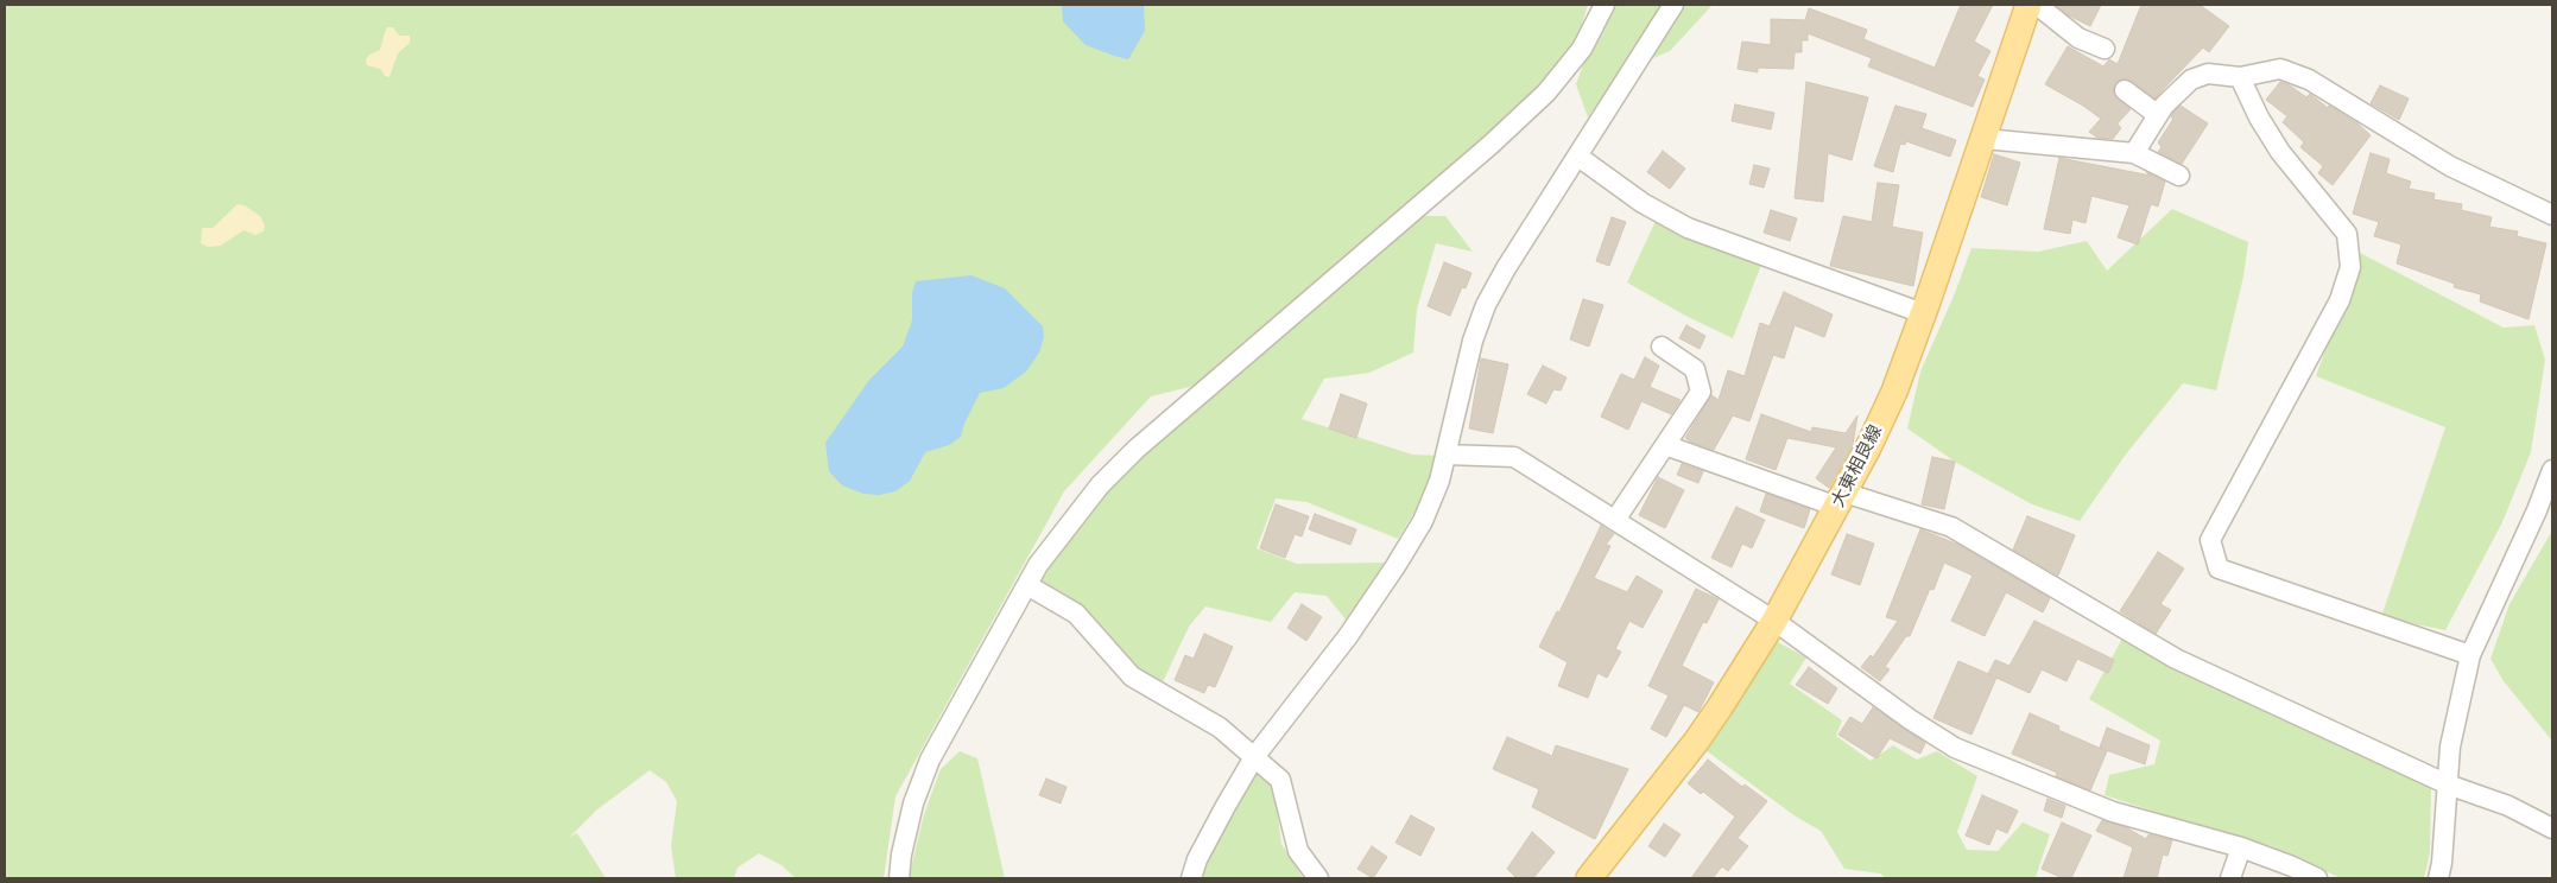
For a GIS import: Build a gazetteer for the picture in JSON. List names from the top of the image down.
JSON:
{
  "streets": {
    "main road": ["大東相良線"]
  }
}
